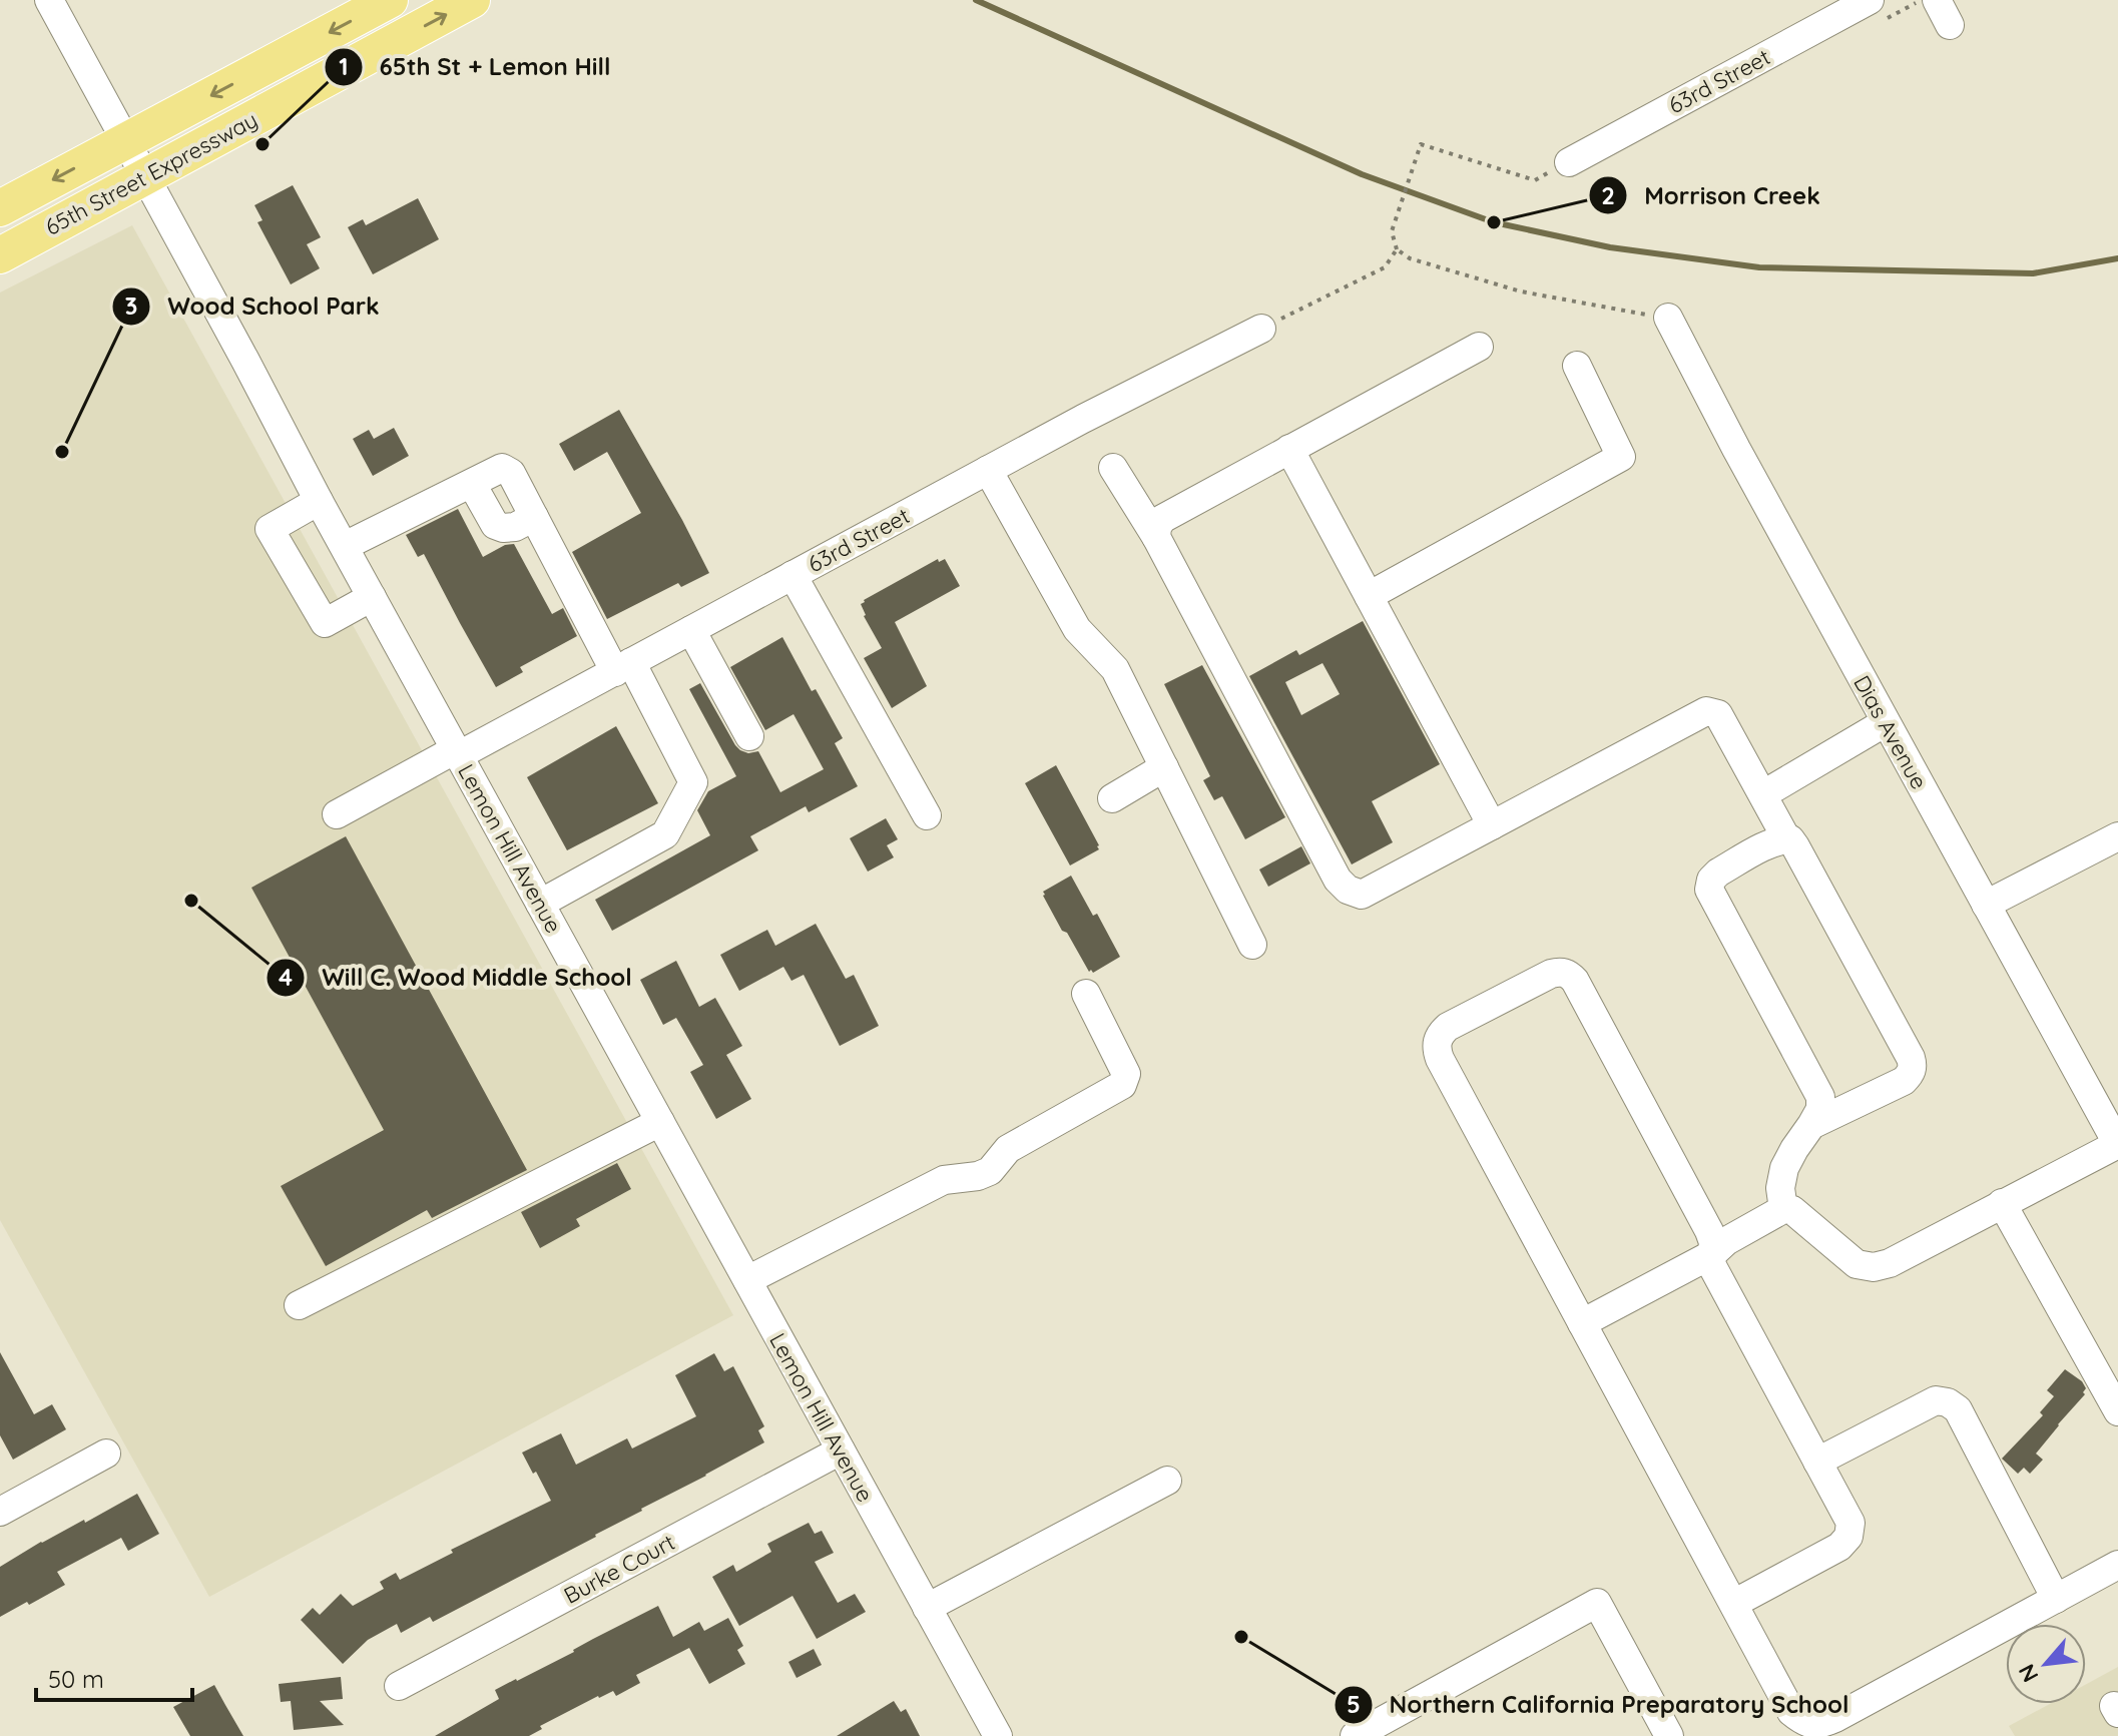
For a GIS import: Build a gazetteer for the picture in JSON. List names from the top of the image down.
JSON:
{
  "streets": {
    "main road": ["65th Street Expressway"],
    "street": [
      "63rd Street",
      "Dias Avenue",
      "Lemon Hill Avenue",
      "Burke Court"
    ]
  },
  "crossings": [
    ["63rd Street", "Lemon Hill Avenue"],
    ["65th Street Expressway", "Lemon Hill Avenue"],
    ["Lemon Hill Avenue", "Burke Court"]
  ],
  "places": [
    "65th St + Lemon Hill",
    "Morrison Creek",
    "Wood School Park",
    "Will C. Wood Middle School",
    "Northern California Preparatory School"
  ],
  "scale_bar": "50 m",
  "north": "bottom left"
}
